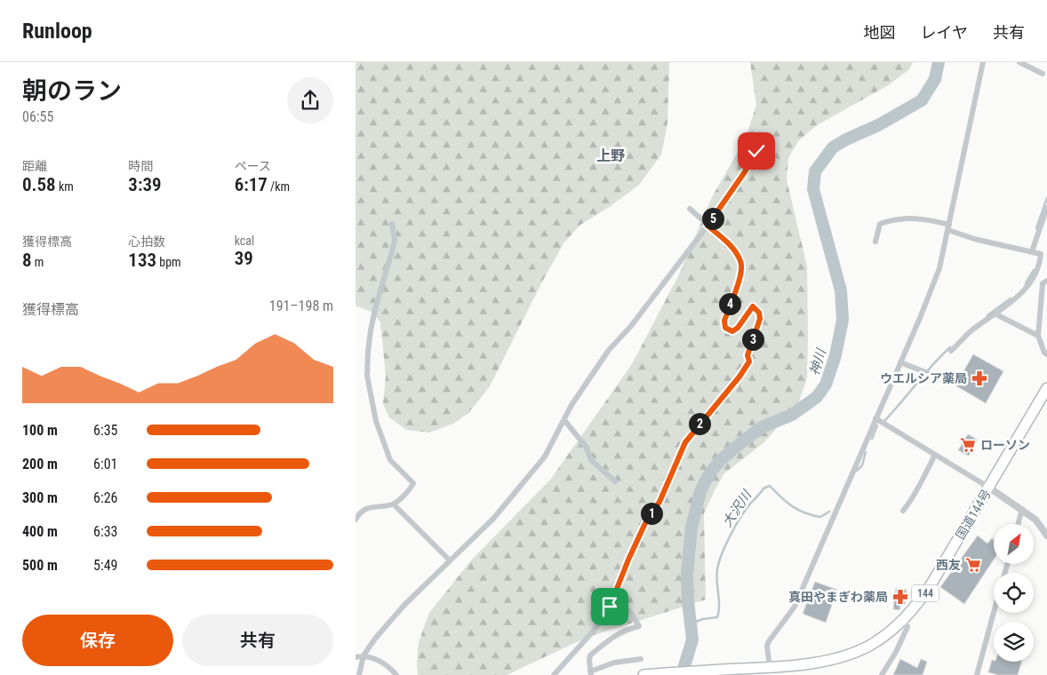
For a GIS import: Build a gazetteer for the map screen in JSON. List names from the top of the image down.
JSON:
{
  "streets": {
    "highway": ["国道144号", "144"]
  },
  "districts": ["上野"],
  "water": ["神川", "大沢川"],
  "places": {
    "pharmacy": ["ウエルシア薬局", "真田やまぎわ薬局"],
    "supermarket": ["ローソン", "西友"]
  },
  "north": "top right",
  "page": {
    "header": "Runloop",
    "nav": ["地図", "レイヤ", "共有"],
    "heading": ["朝のラン", "06:55"],
    "stats": [
      ["距離", "0.58 km"],
      ["時間", "3:39"],
      ["ペース", "6:17 /km"],
      ["獲得標高", "8 m"],
      ["心拍数", "133 bpm"],
      ["kcal", "39"]
    ],
    "pins": [
      "5",
      "4",
      "3",
      "2",
      "1"
    ],
    "chart": ["獲得標高", "191–198 m"],
    "list": [
      {
        "name": "100 m",
        "note": "6:35"
      },
      {
        "name": "200 m",
        "note": "6:01"
      },
      {
        "name": "300 m",
        "note": "6:26"
      },
      {
        "name": "400 m",
        "note": "6:33"
      },
      {
        "name": "500 m",
        "note": "5:49"
      }
    ],
    "buttons": ["保存", "共有"]
  }
}
